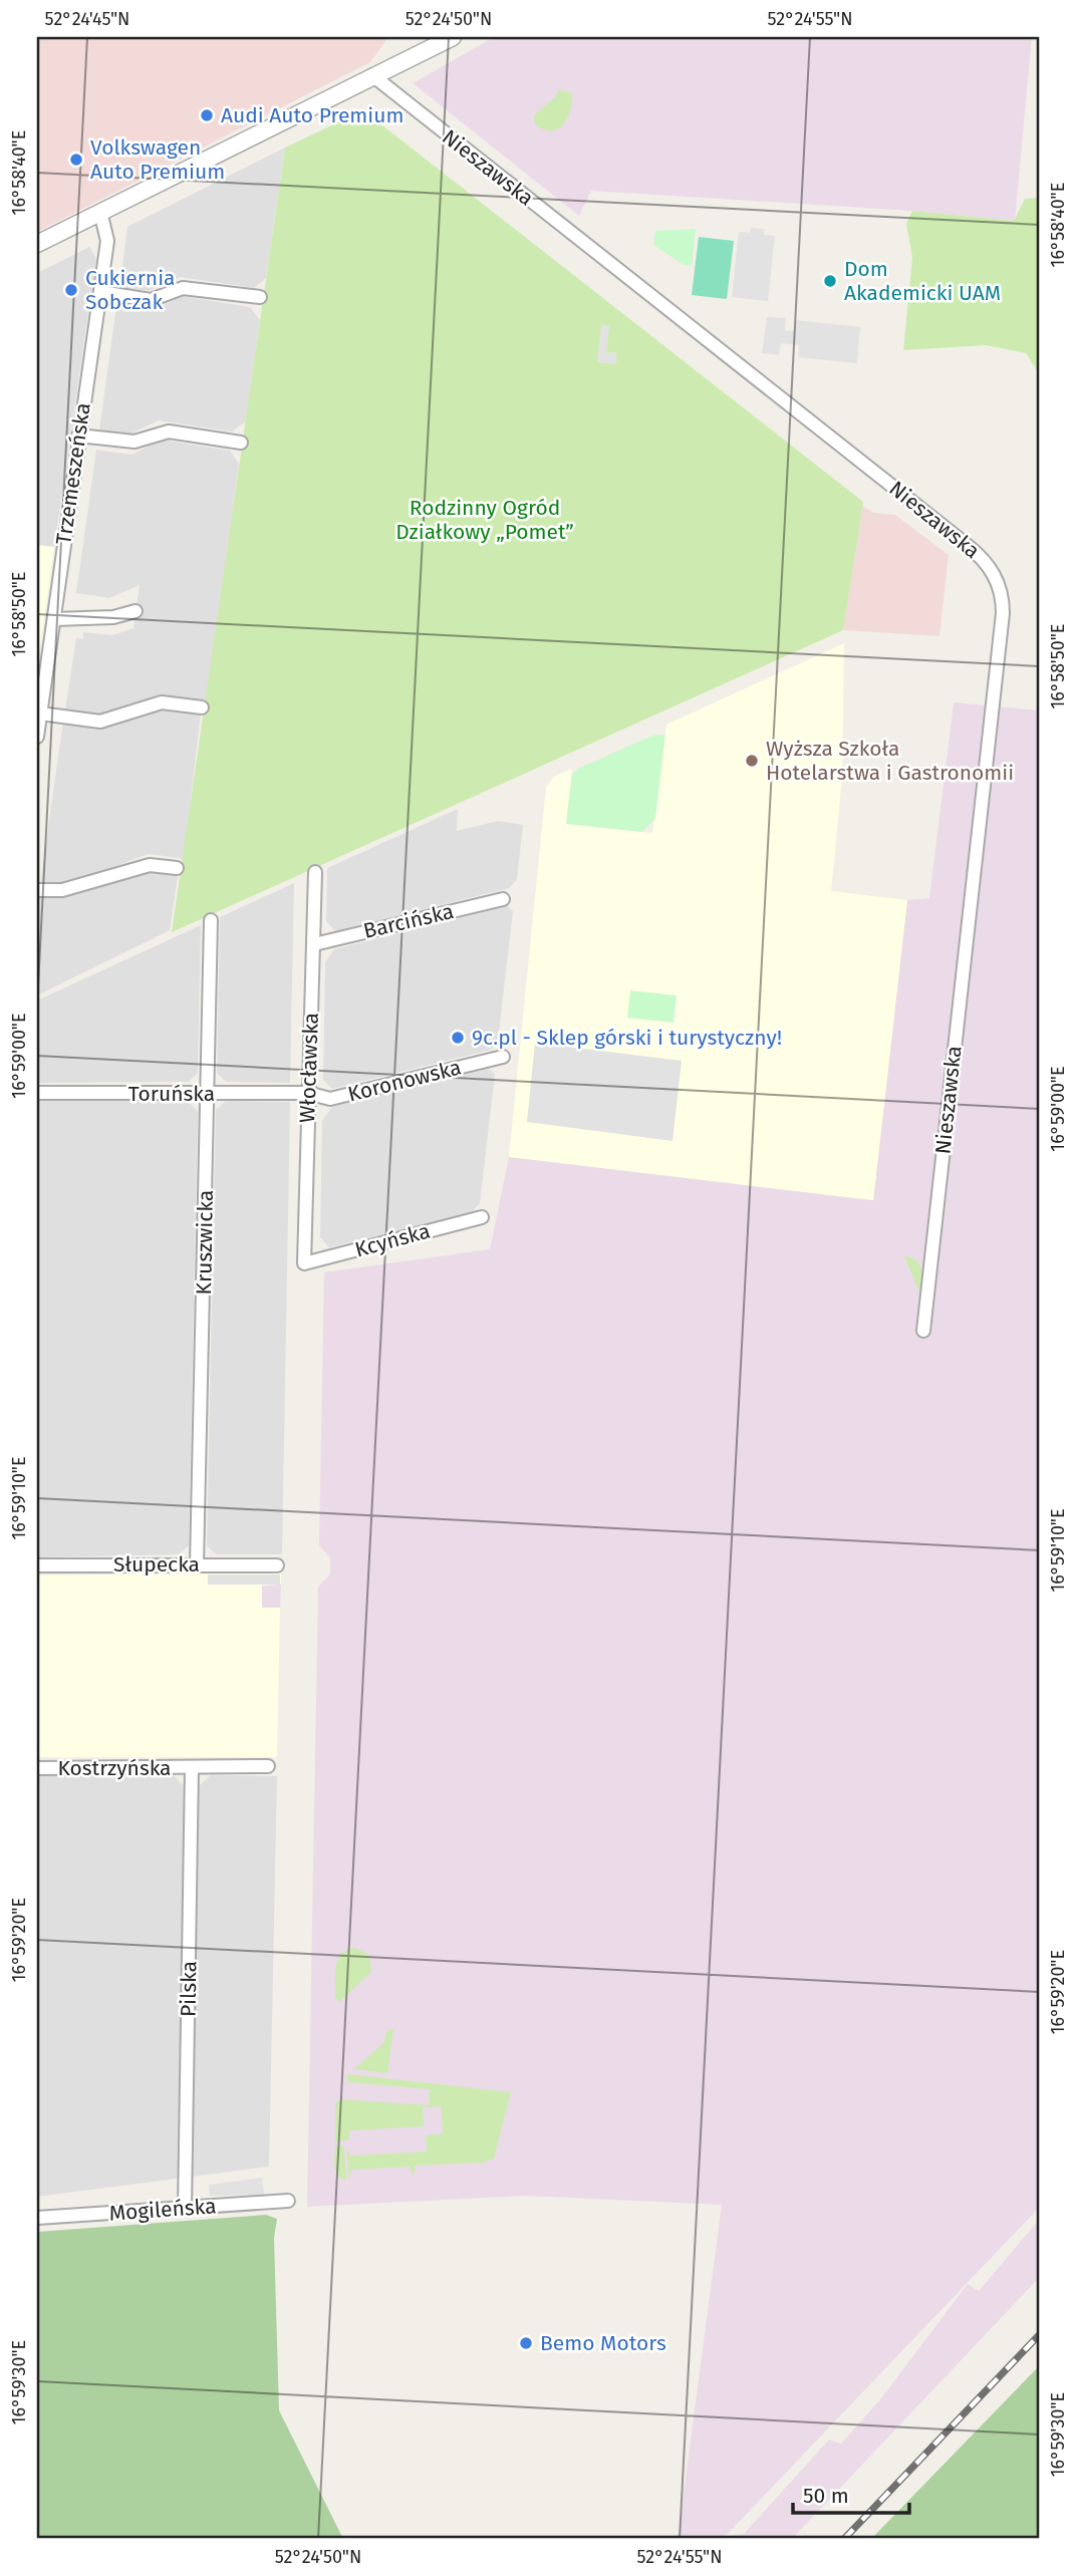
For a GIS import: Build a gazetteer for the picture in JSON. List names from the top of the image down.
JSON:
{
  "streets": {
    "street": [
      "Nieszawska",
      "Trzemeszeńska",
      "Barcińska",
      "Włocławska",
      "Koronowska",
      "Toruńska",
      "Kcyńska",
      "Kruszwicka",
      "Słupecka",
      "Kostrzyńska",
      "Pilska",
      "Mogileńska"
    ]
  },
  "crossings": [
    ["Barcińska", "Włocławska"],
    ["Włocławska", "Koronowska"],
    ["Włocławska", "Toruńska"],
    ["Włocławska", "Kcyńska"],
    ["Koronowska", "Toruńska"],
    ["Toruńska", "Kruszwicka"],
    ["Kruszwicka", "Słupecka"],
    ["Kostrzyńska", "Pilska"],
    ["Pilska", "Mogileńska"]
  ],
  "parks": ["Rodzinny Ogród Działkowy „Pomet”"],
  "places": [
    "Audi Auto Premium",
    "Volkswagen Auto Premium",
    "Dom Akademicki UAM",
    "Cukiernia Sobczak",
    "Wyższa Szkoła Hotelarstwa i Gastronomii",
    "9c.pl - Sklep górski i turystyczny!",
    "Bemo Motors"
  ],
  "scale_bar": "50 m",
  "coordinates": [
    "52°24'45\"N",
    "52°24'50\"N",
    "52°24'55\"N",
    "16°58'40\"E",
    "16°58'50\"E",
    "16°59'00\"E",
    "16°59'10\"E",
    "16°59'20\"E",
    "16°59'30\"E"
  ]
}
